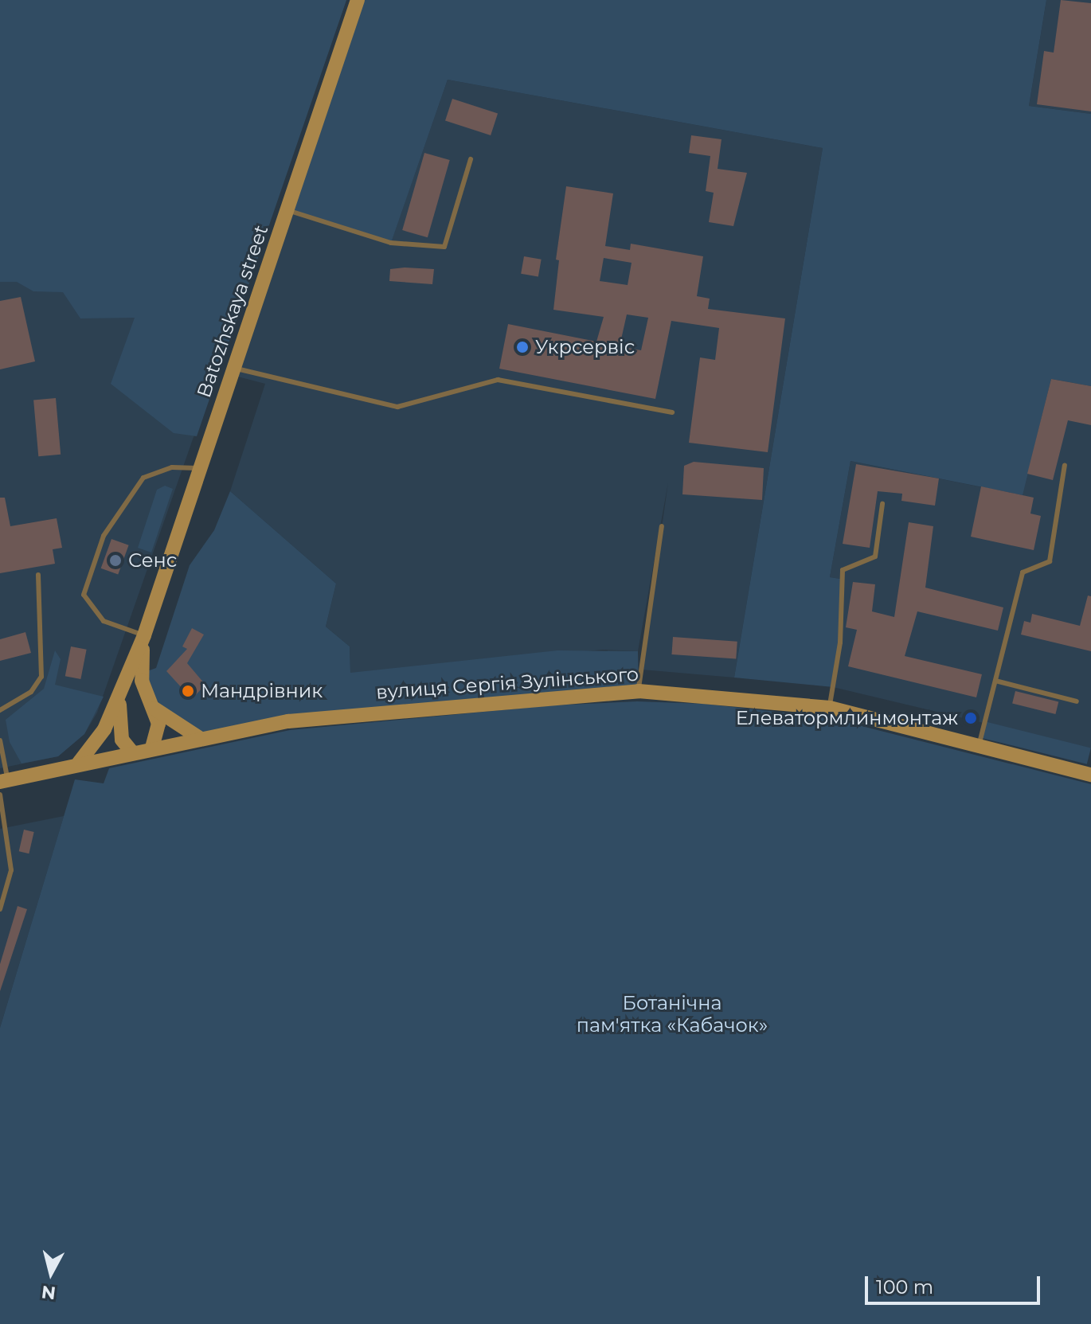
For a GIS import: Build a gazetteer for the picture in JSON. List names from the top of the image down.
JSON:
{
  "streets": {
    "street": ["Batozhskaya street", "вулиця Сергія Зулінського"]
  },
  "crossings": [
    ["Batozhskaya street", "вулиця Сергія Зулінського"]
  ],
  "parks": ["Ботанічна пам'ятка «Кабачок»"],
  "places": [
    "Укрсервіс",
    "Сенс",
    "Мандрівник",
    "Елеватормлинмонтаж"
  ],
  "scale_bar": "100 m",
  "north": "bottom"
}
